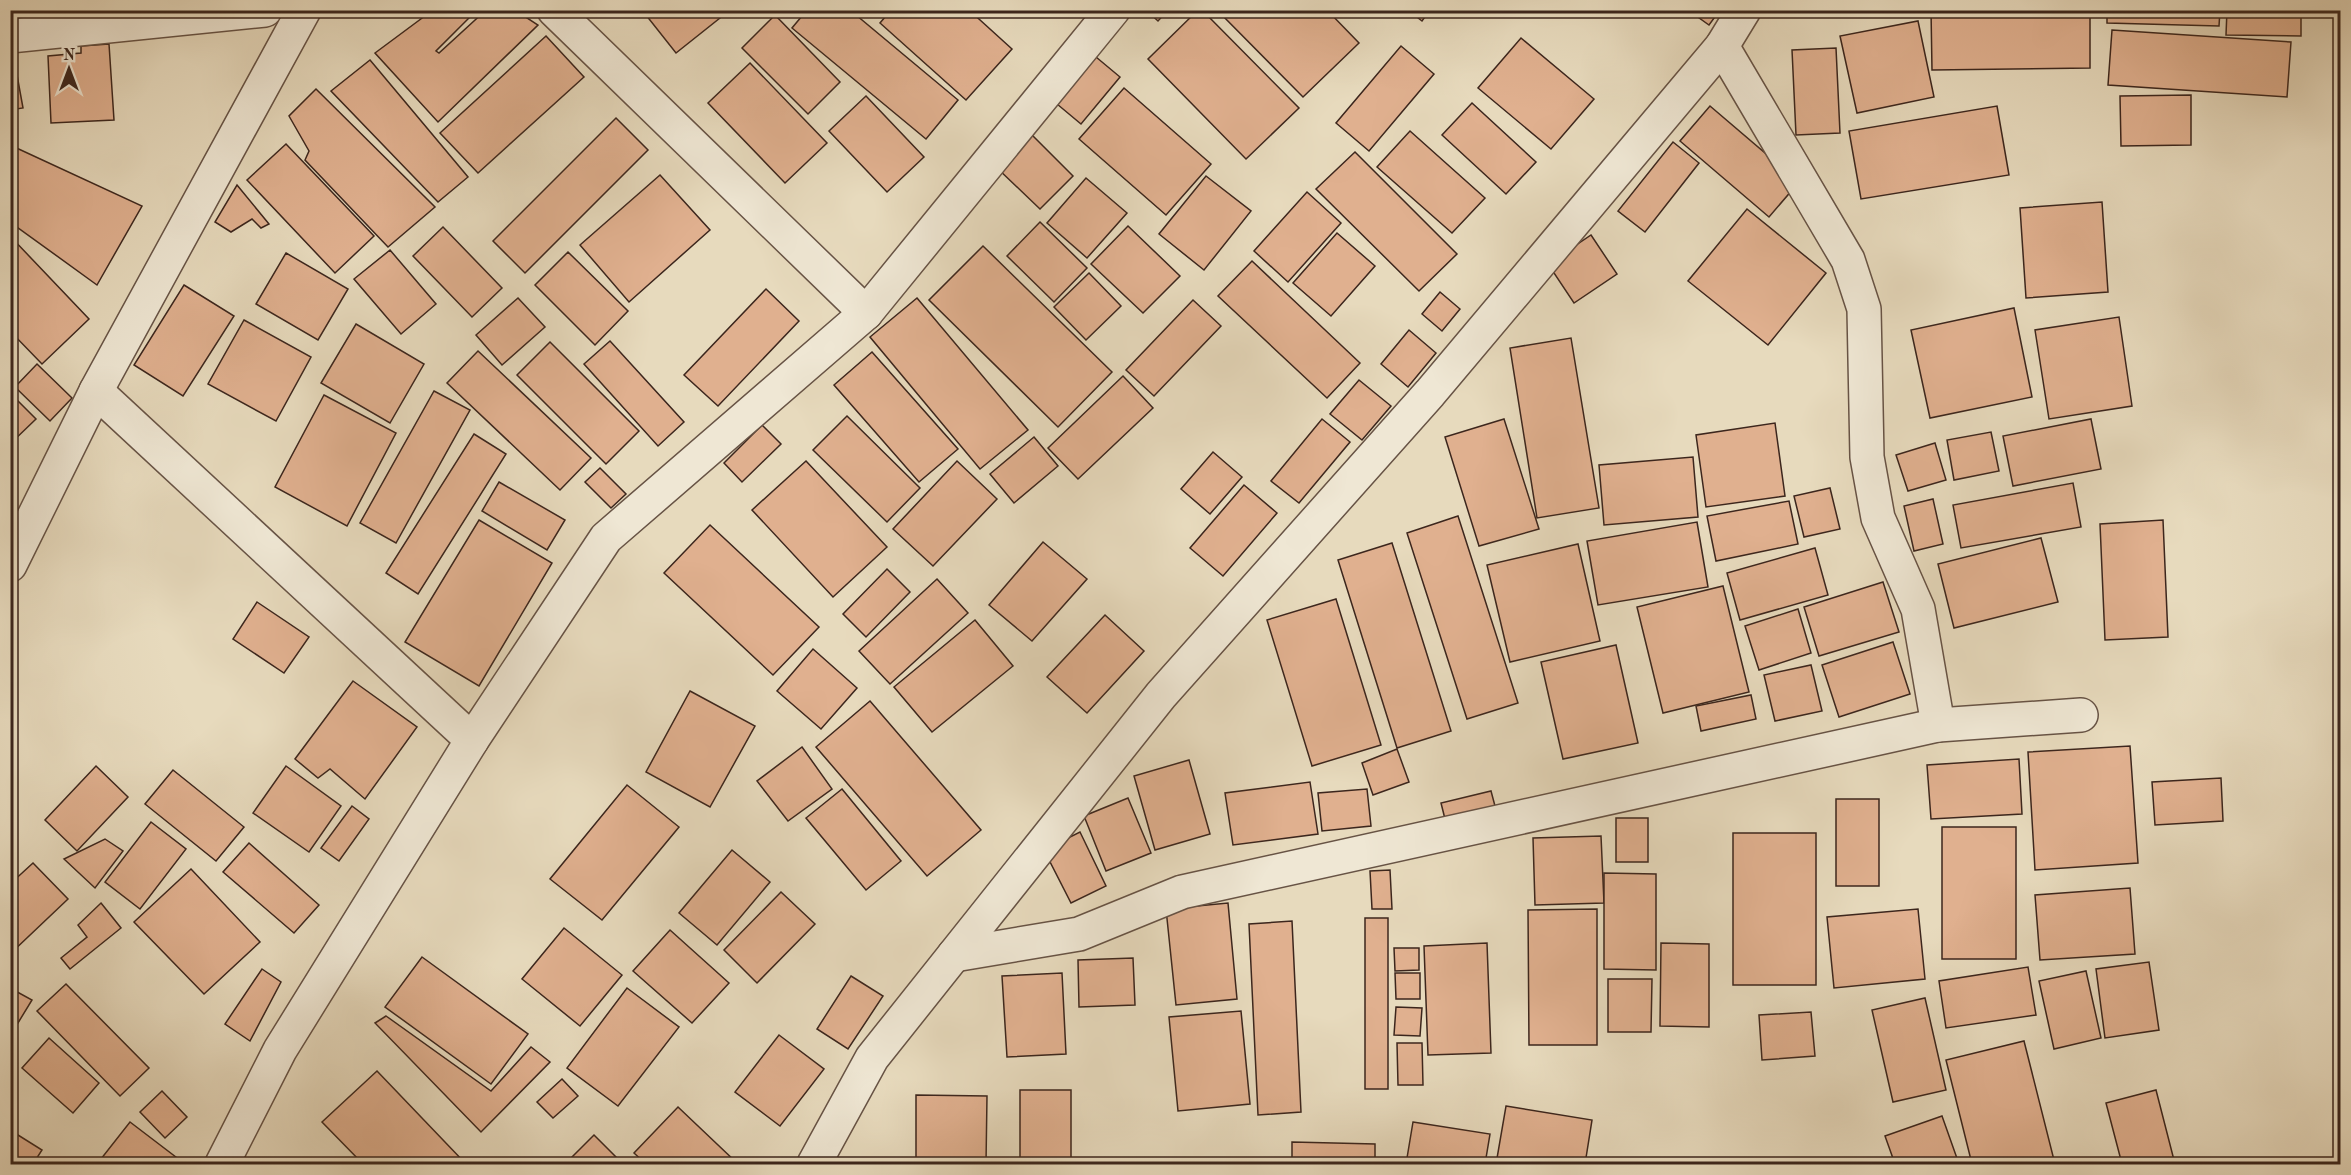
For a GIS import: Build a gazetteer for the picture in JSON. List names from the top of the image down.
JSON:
{
  "north": "top"
}
